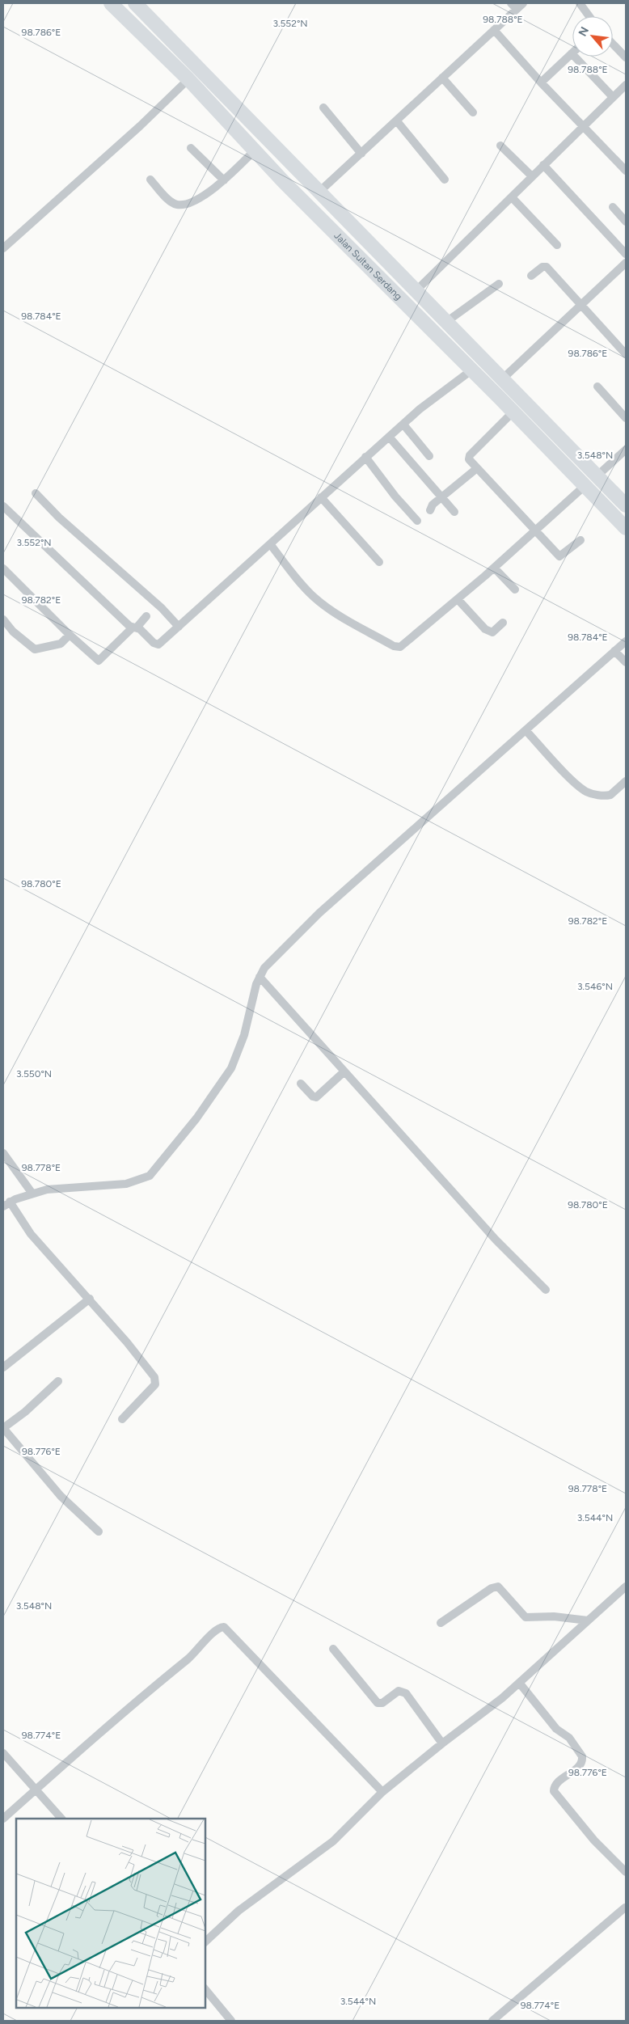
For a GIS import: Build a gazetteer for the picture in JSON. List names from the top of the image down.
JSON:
{
  "streets": {
    "highway": ["Jalan Sultan Serdang"]
  },
  "north": "top left",
  "coordinates": [
    "98.788°E",
    "3.552°N",
    "98.786°E",
    "98.784°E",
    "3.548°N",
    "98.782°E",
    "98.780°E",
    "3.546°N",
    "3.550°N",
    "98.778°E",
    "98.776°E",
    "3.544°N",
    "98.774°E"
  ]
}
